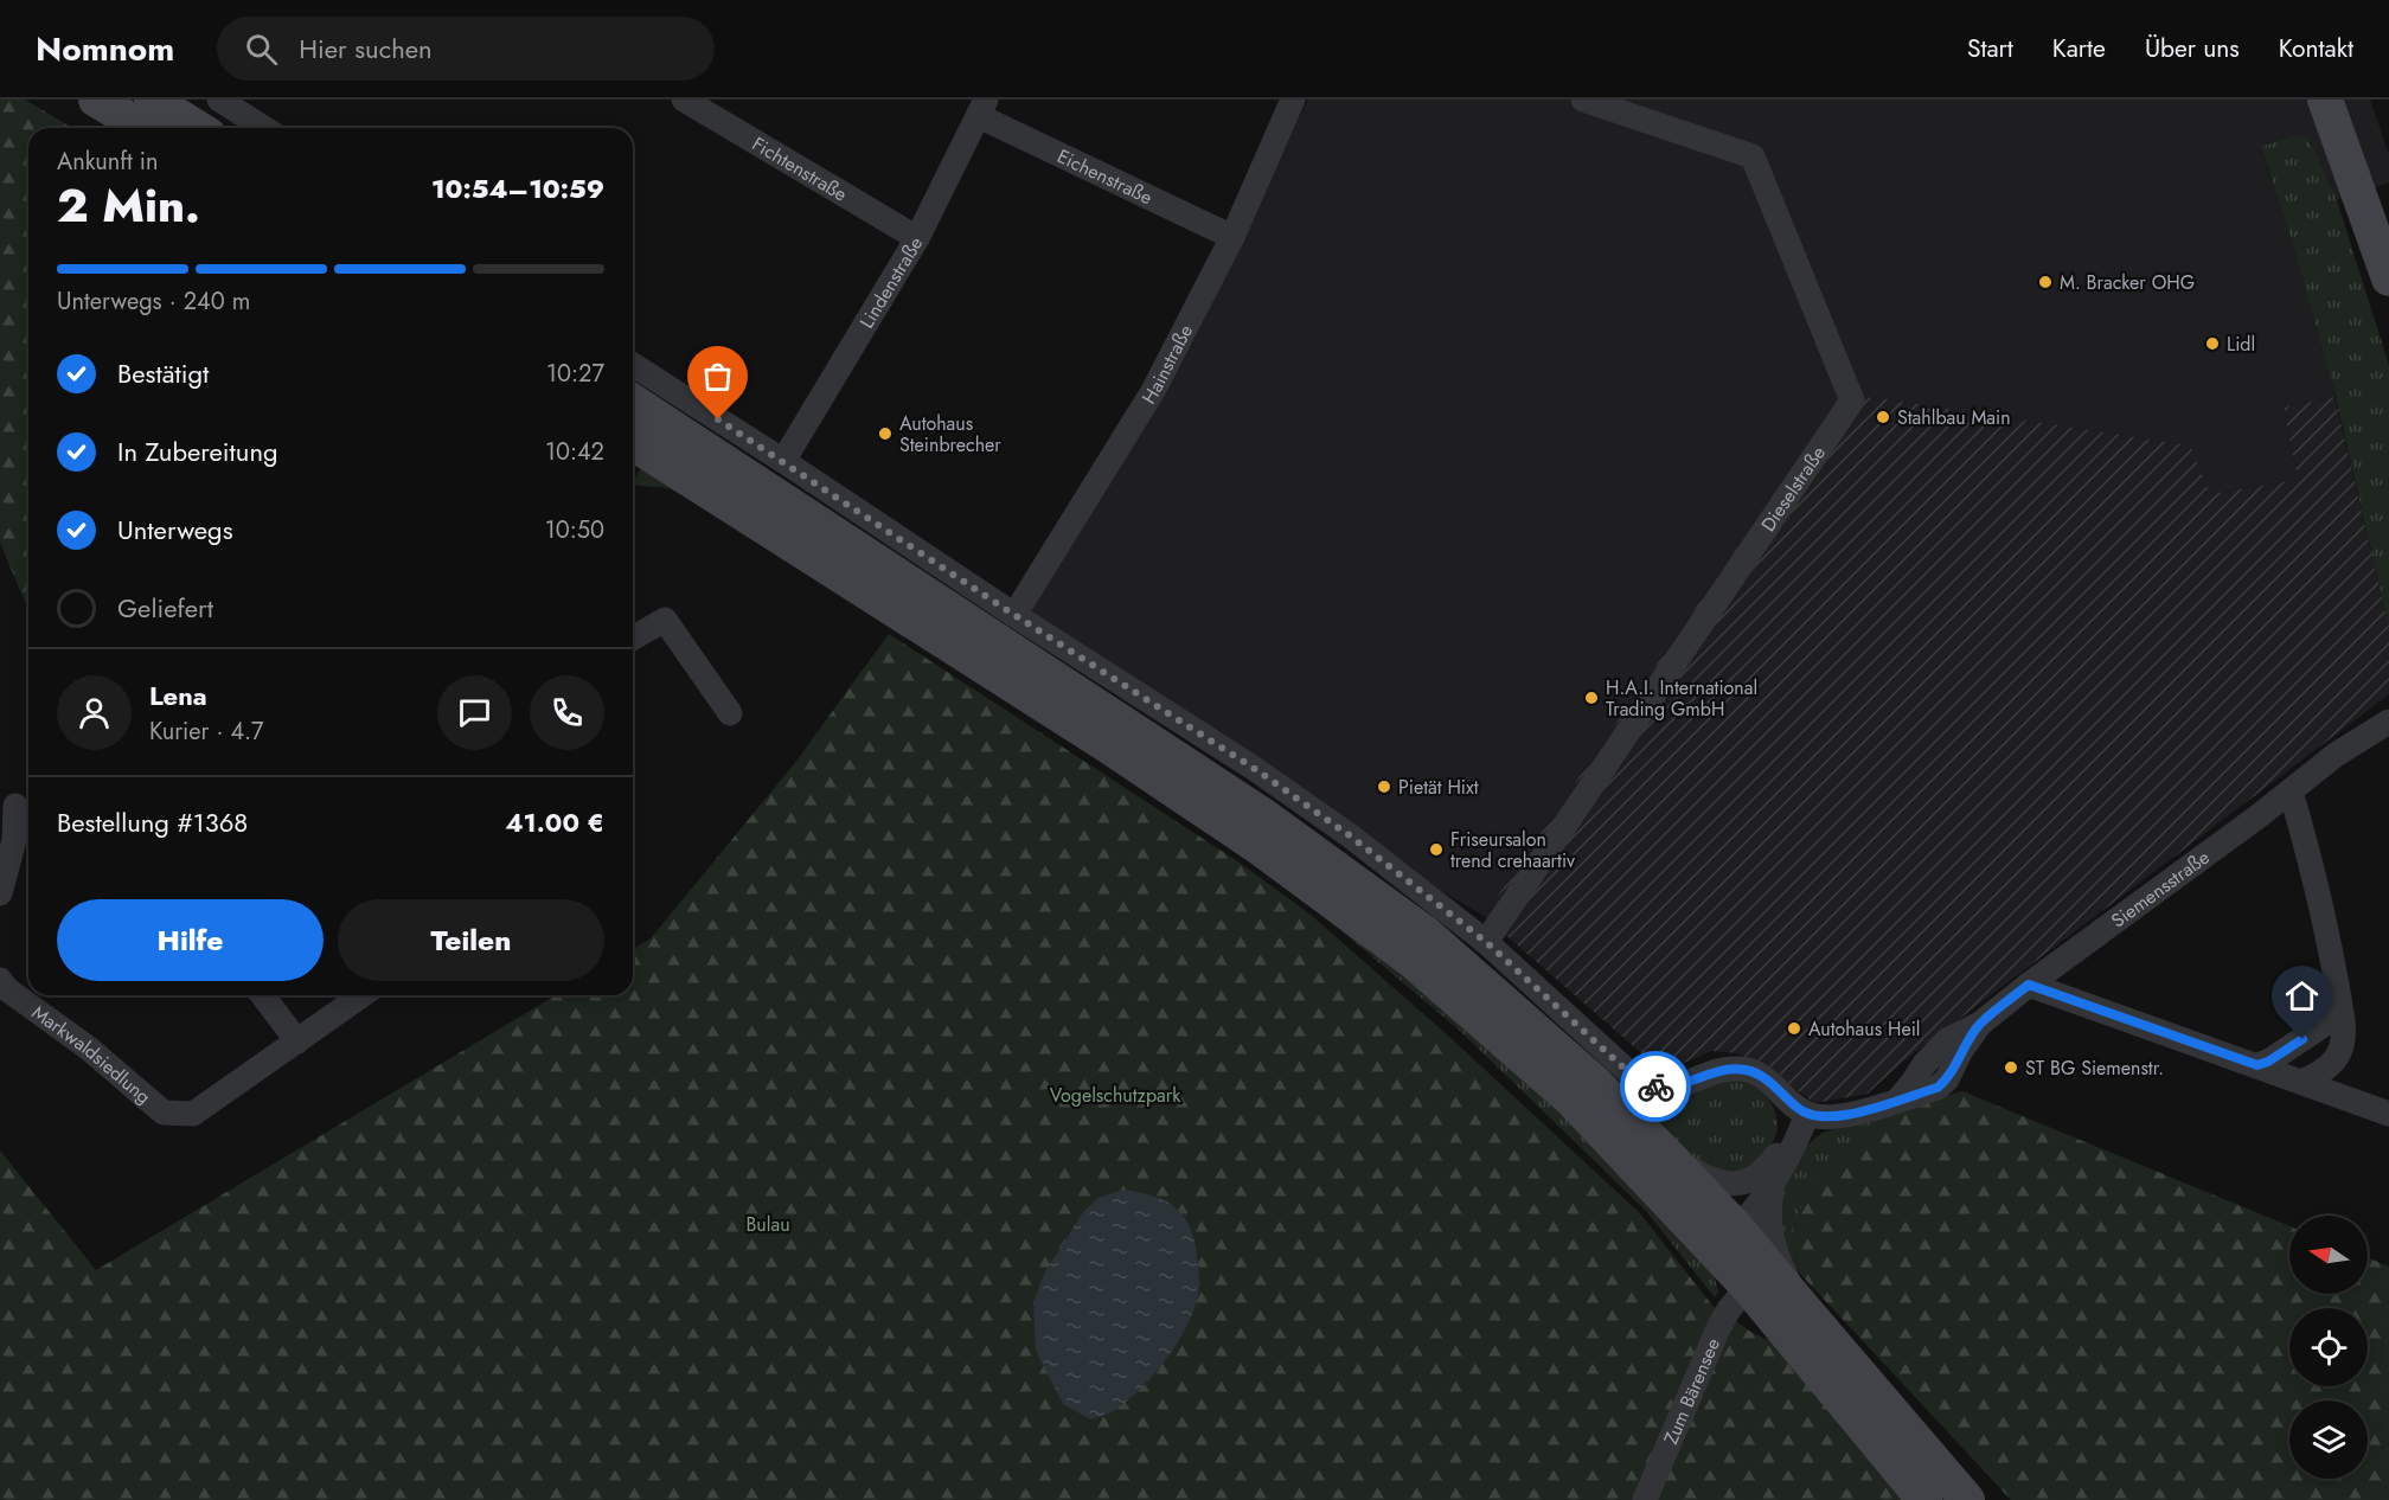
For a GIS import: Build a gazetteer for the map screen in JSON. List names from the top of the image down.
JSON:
{
  "streets": {
    "street": [
      "Fichtenstraße",
      "Eichenstraße",
      "Lindenstraße",
      "Hainstraße",
      "Dieselstraße",
      "Siemensstraße",
      "Markwaldsiedlung",
      "Zum Bärensee"
    ]
  },
  "crossings": [
    ["Fichtenstraße", "Lindenstraße"],
    ["Eichenstraße", "Lindenstraße"],
    ["Eichenstraße", "Hainstraße"]
  ],
  "parks": ["Vogelschutzpark", "Bulau"],
  "places": [
    "M. Bracker OHG",
    "Lidl",
    "Stahlbau Main",
    "Autohaus Steinbrecher",
    "H.A.I. International Trading GmbH",
    "Pietät Hixt",
    "Friseursalon trend crehaartiv",
    "Autohaus Heil",
    "ST BG Siemenstr."
  ],
  "north": "left",
  "page": {
    "header": "Nomnom",
    "search": "Hier suchen",
    "nav": [
      "Start",
      "Karte",
      "Über uns",
      "Kontakt"
    ],
    "heading": ["2 Min.", "Ankunft in", "10:54–10:59"],
    "panel": [
      "Lena",
      "Kurier · 4.7",
      "Bestellung #1368",
      "41.00 €"
    ],
    "bar": "Unterwegs · 240 m",
    "list": [
      ["Bestätigt", "10:27"],
      ["In Zubereitung", "10:42"],
      ["Unterwegs", "10:50"],
      "Geliefert"
    ],
    "buttons": ["Hilfe", "Teilen"]
  }
}
